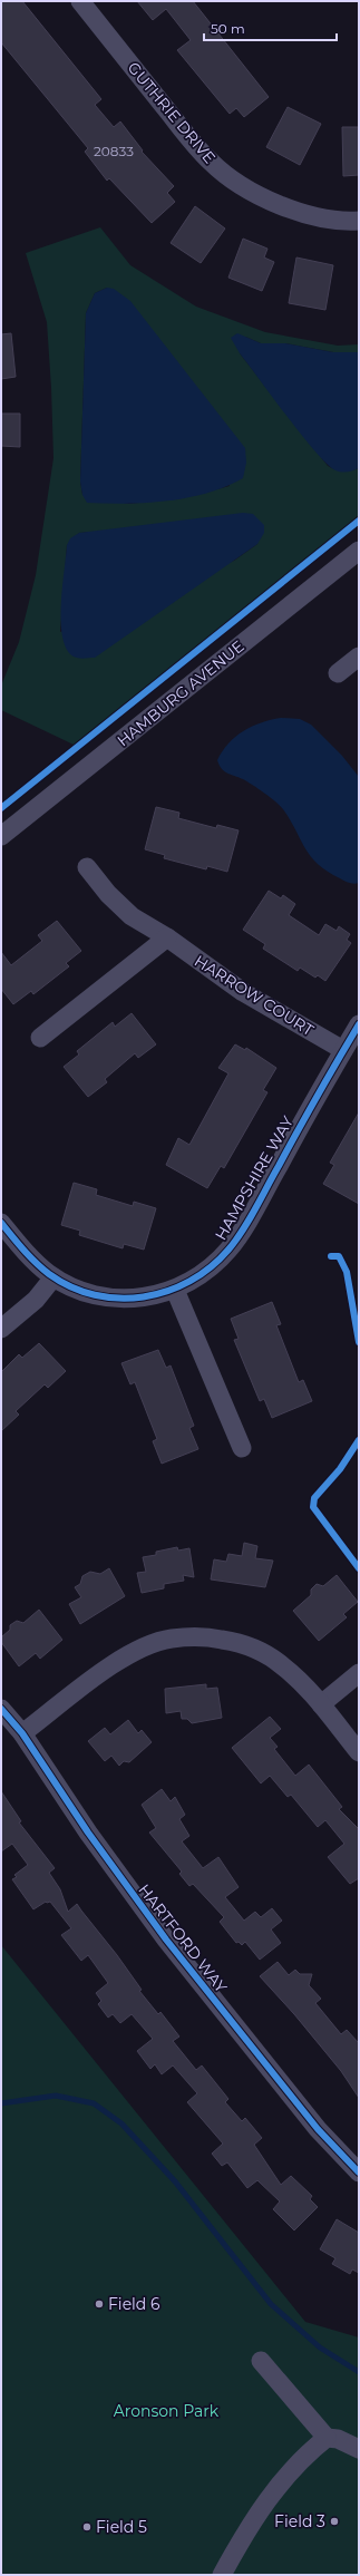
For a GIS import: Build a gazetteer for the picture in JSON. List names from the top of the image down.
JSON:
{
  "streets": {
    "street": [
      "GUTHRIE DRIVE",
      "HAMBURG AVENUE",
      "HARROW COURT",
      "HAMPSHIRE WAY",
      "HARTFORD WAY"
    ]
  },
  "crossings": [
    ["HARROW COURT", "HAMPSHIRE WAY"]
  ],
  "parks": ["Aronson Park"],
  "places": ["Field 6", "Field 3", "Field 5"],
  "house_numbers": ["20833"],
  "scale_bar": "50 m"
}
